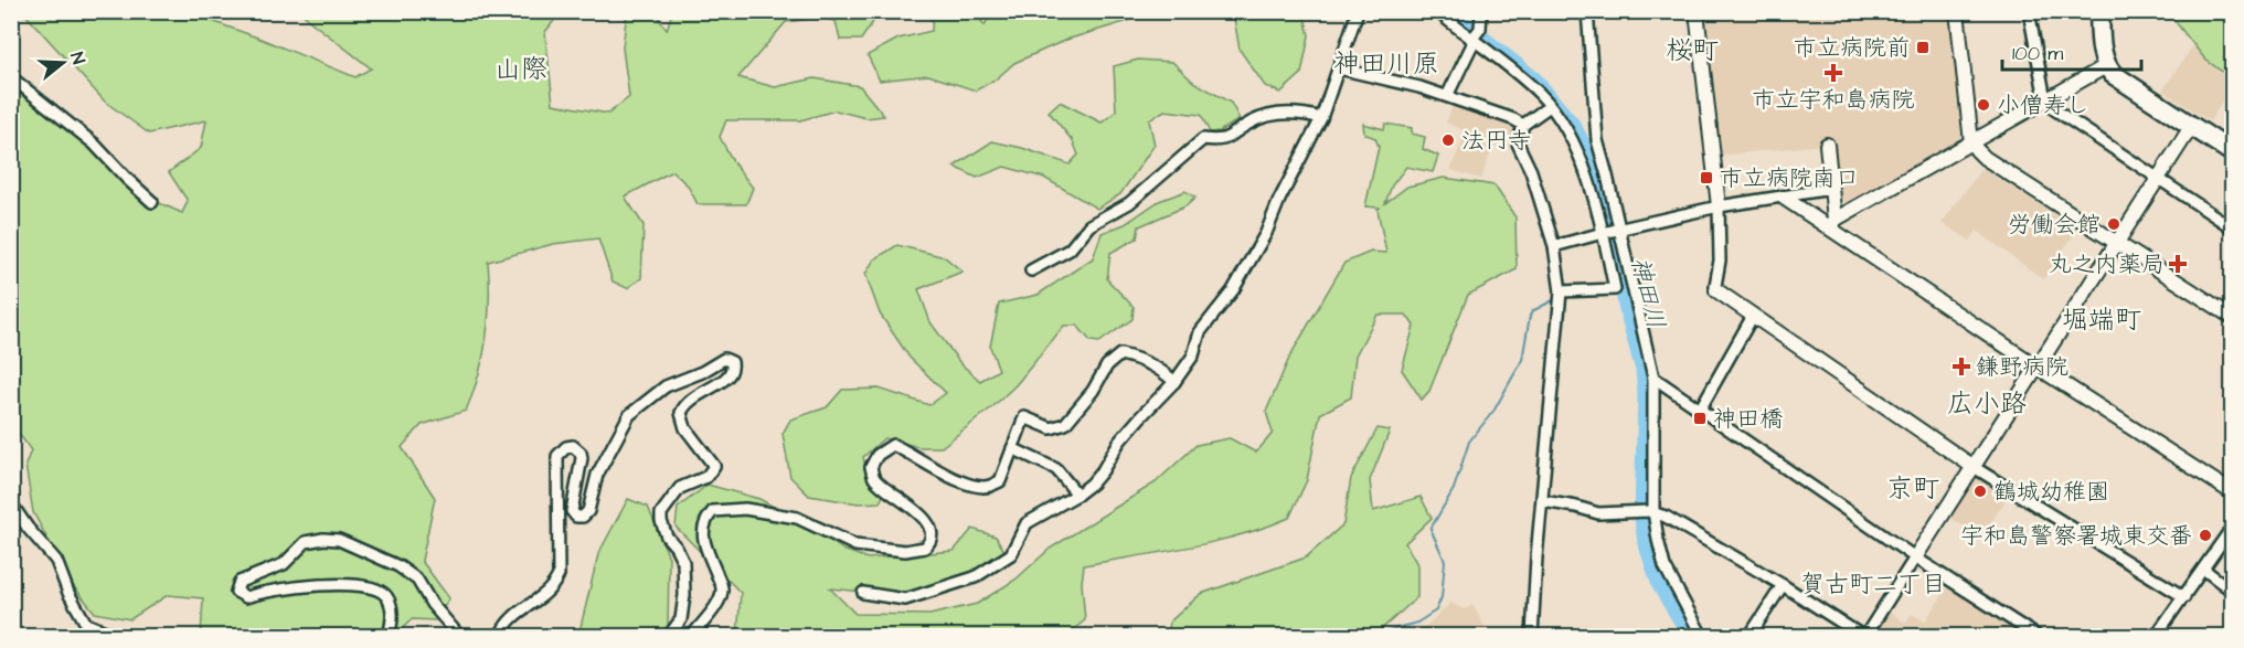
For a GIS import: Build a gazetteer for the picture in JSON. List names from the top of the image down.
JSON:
{
  "districts": [
    "桜町",
    "神田川原",
    "山際",
    "堀端町",
    "広小路",
    "京町",
    "賀古町二丁目"
  ],
  "water": ["神田川"],
  "places": {
    "transit": ["市立病院前", "市立病院南口", "神田橋"],
    "health": ["市立宇和島病院", "丸之内薬局", "鎌野病院"],
    "other": [
      "小僧寿し",
      "法円寺",
      "労働会館",
      "鶴城幼稚園",
      "宇和島警察署城東交番"
    ]
  },
  "scale_bar": "100 m",
  "north": "right"
}
